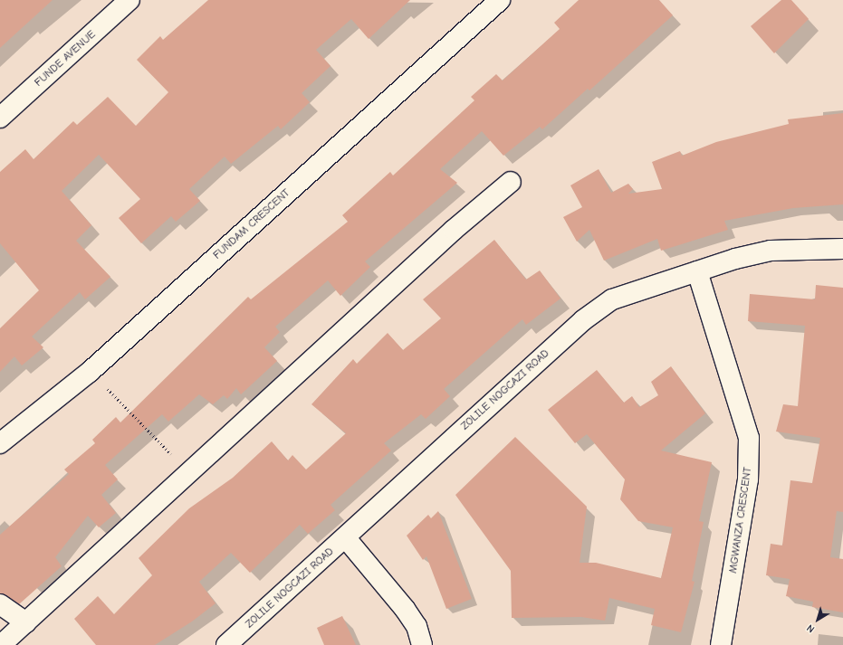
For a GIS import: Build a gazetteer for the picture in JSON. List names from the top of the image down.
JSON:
{
  "streets": {
    "street": [
      "FUNDE AVENUE",
      "FUNDAM CRESCENT",
      "ZOLILE NOGCAZI ROAD",
      "MGWANZA CRESCENT"
    ]
  },
  "crossings": [
    ["ZOLILE NOGCAZI ROAD", "MGWANZA CRESCENT"]
  ],
  "north": "bottom left"
}
